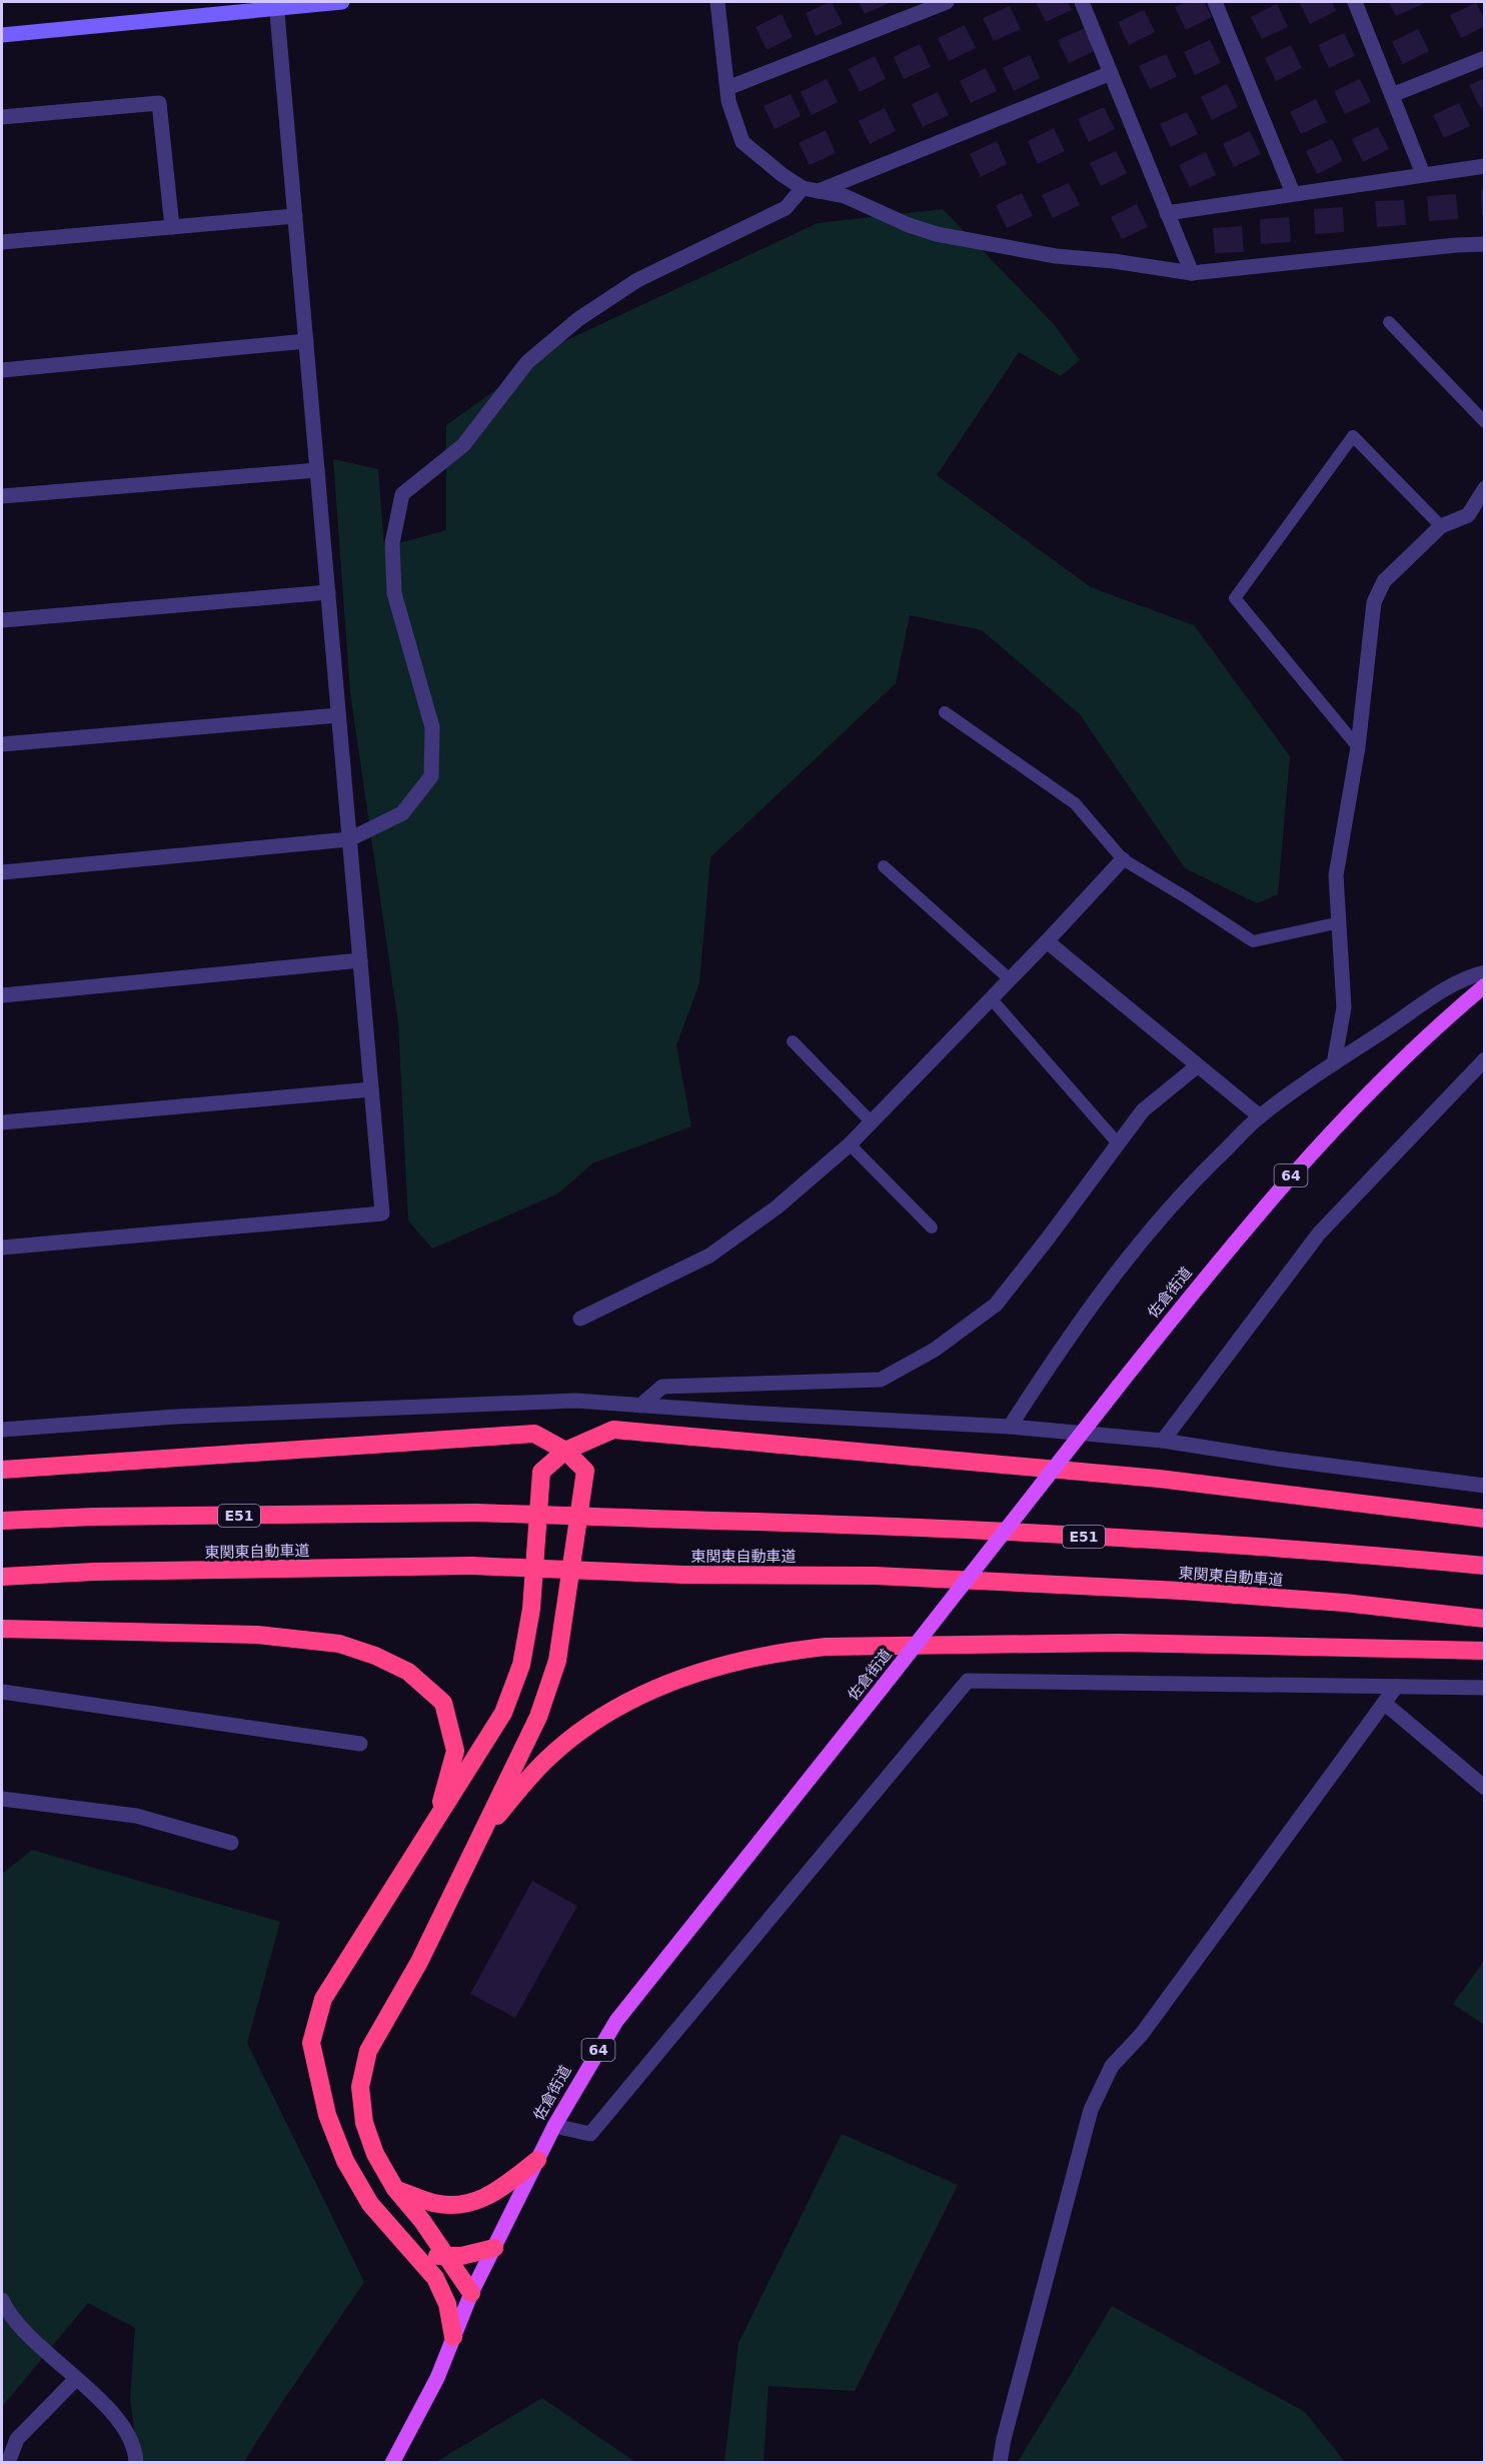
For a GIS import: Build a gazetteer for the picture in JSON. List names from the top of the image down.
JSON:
{
  "streets": {
    "highway": ["E51", "東関東自動車道"],
    "main road": ["64", "佐倉街道"]
  }
}
